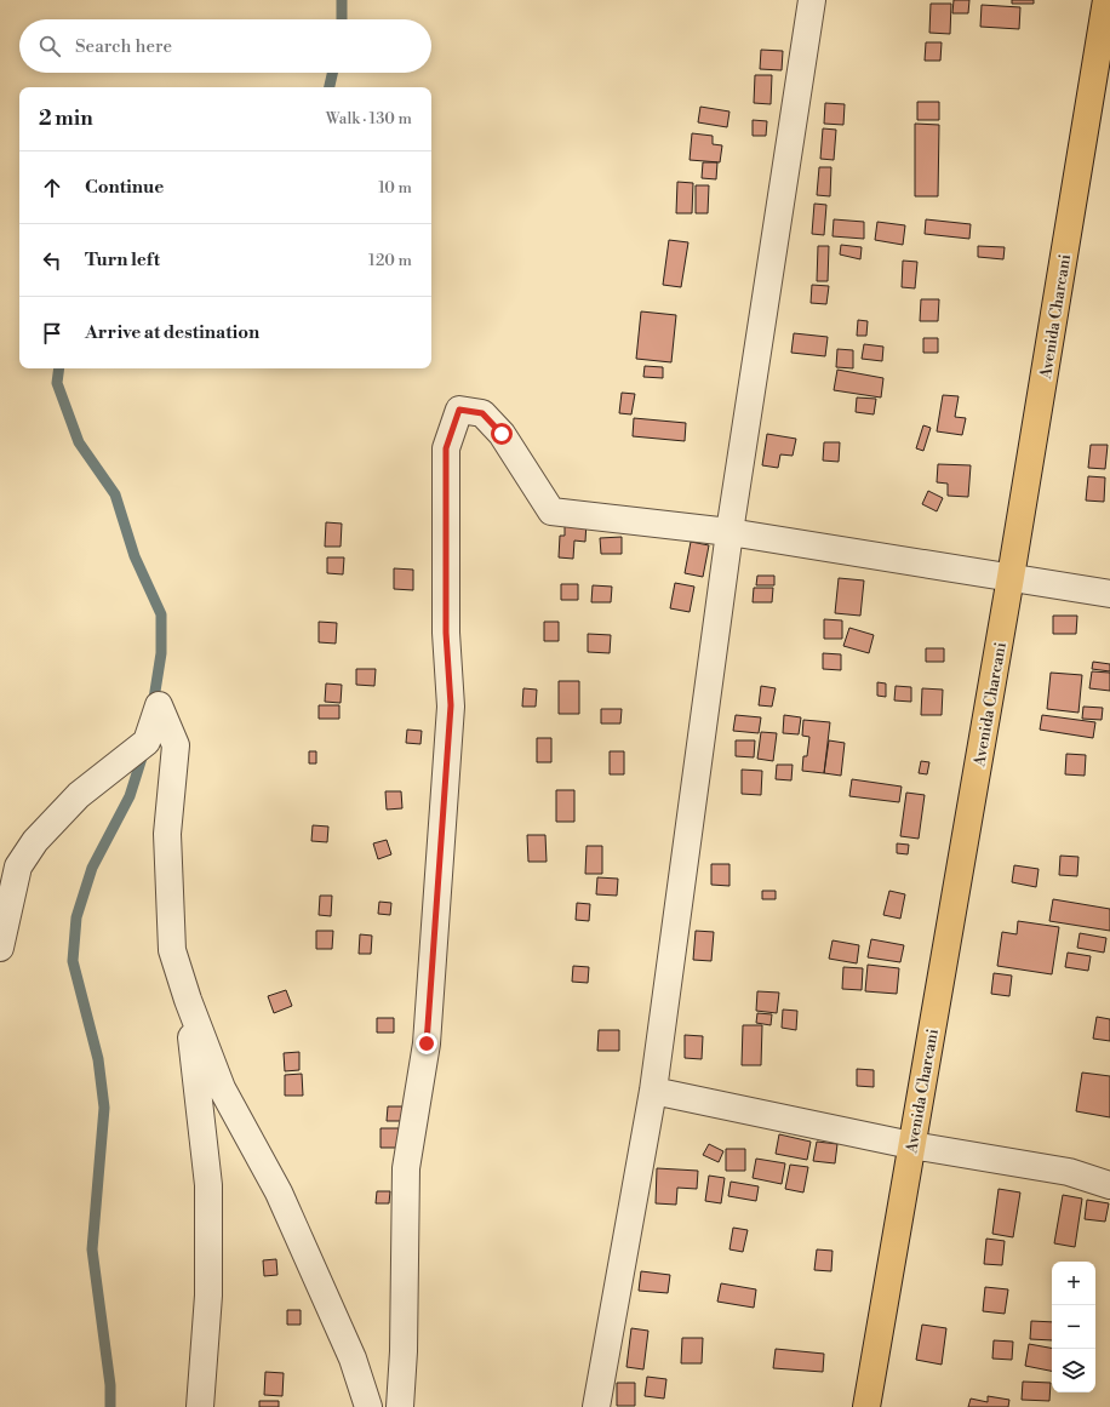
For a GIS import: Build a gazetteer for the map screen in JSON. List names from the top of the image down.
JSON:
{
  "streets": {
    "main road": ["Avenida Charcani"]
  },
  "page": {
    "search": "Search here",
    "heading": ["2 min", "Walk · 130 m"],
    "list": [
      ["Continue", "10 m"],
      ["Turn left", "120 m"],
      "Arrive at destination"
    ],
    "map_buttons": ["+", "−"]
  }
}
